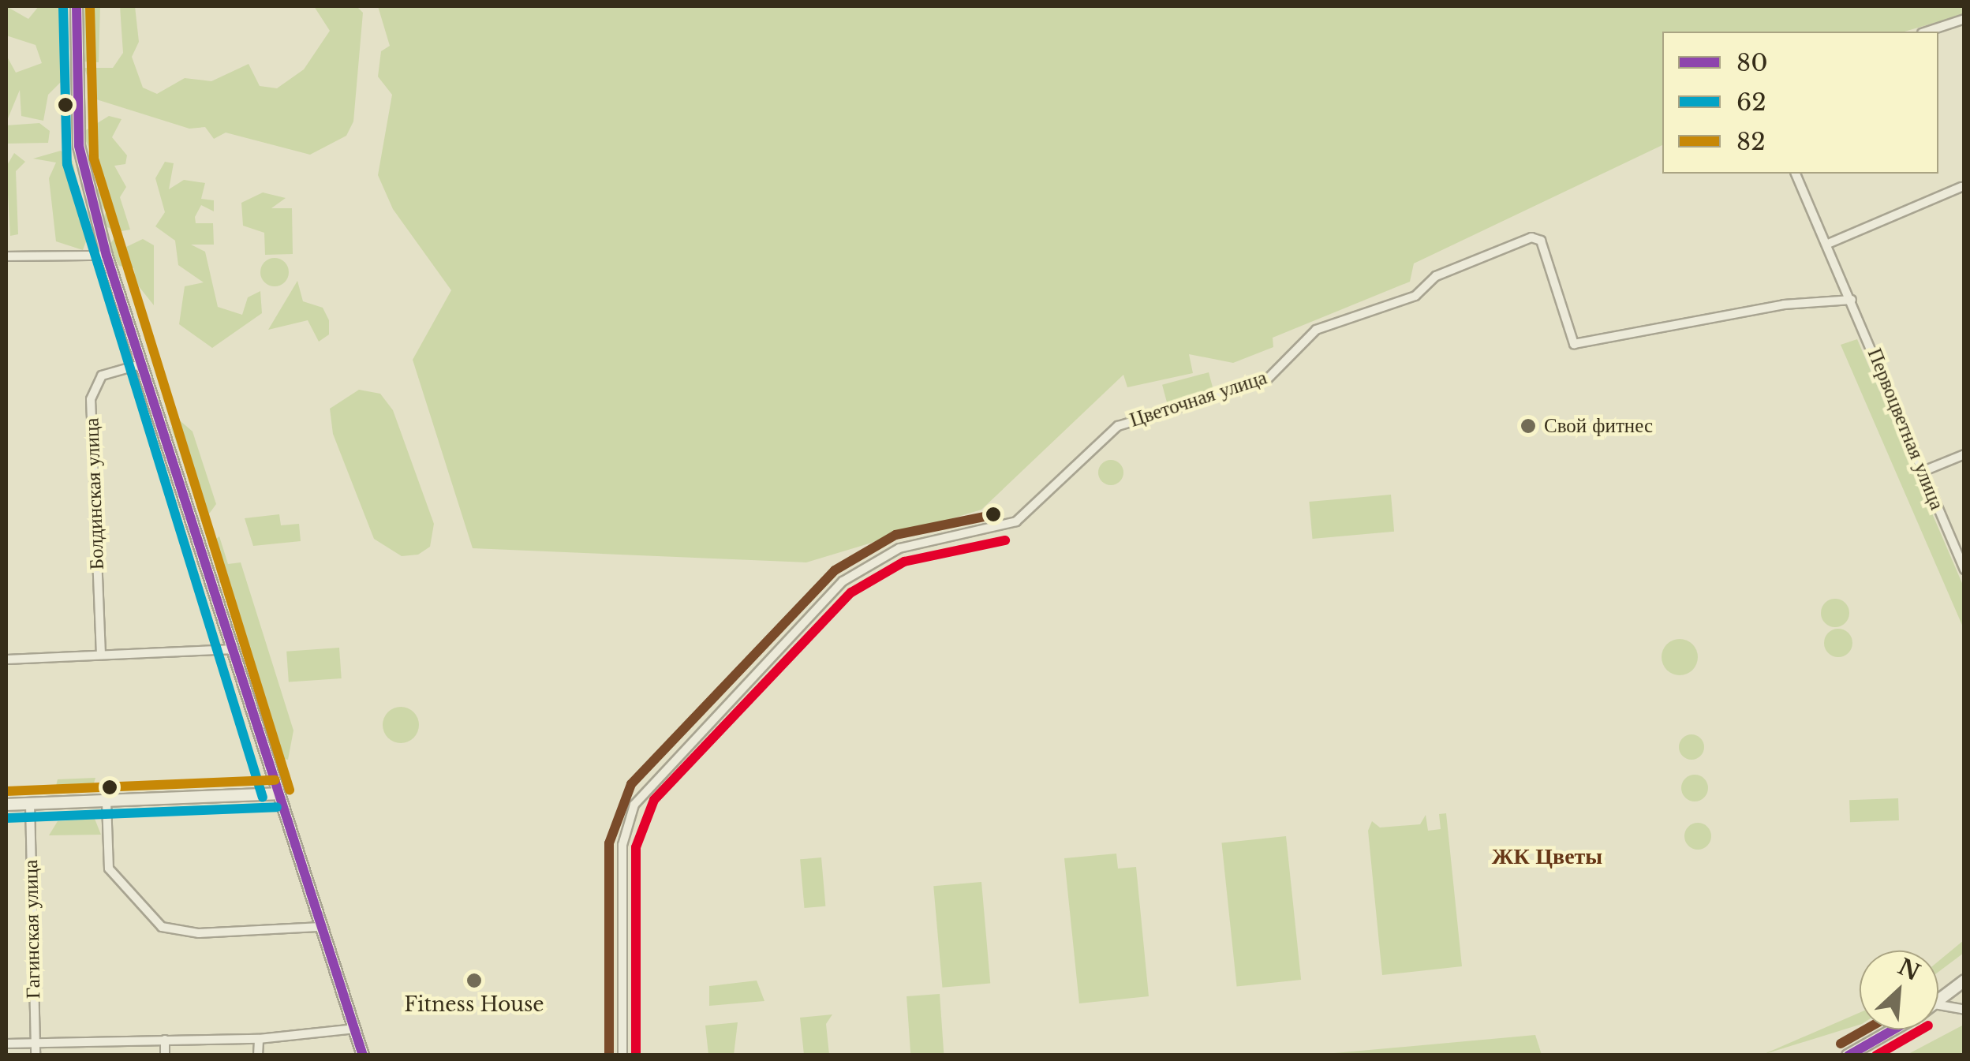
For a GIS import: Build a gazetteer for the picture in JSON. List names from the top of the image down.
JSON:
{
  "streets": {
    "street": [
      "Цветочная улица",
      "Первоцветная улица",
      "Болдинская улица",
      "Гагинская улица"
    ]
  },
  "crossings": [
    ["Цветочная улица", "Первоцветная улица"]
  ],
  "districts": ["ЖК Цветы"],
  "places": ["Свой фитнес", "Fitness House"],
  "lines": ["transit line 80", "transit line 62", "transit line 82"],
  "legend": ["80", "62", "82"],
  "north": "top right"
}
